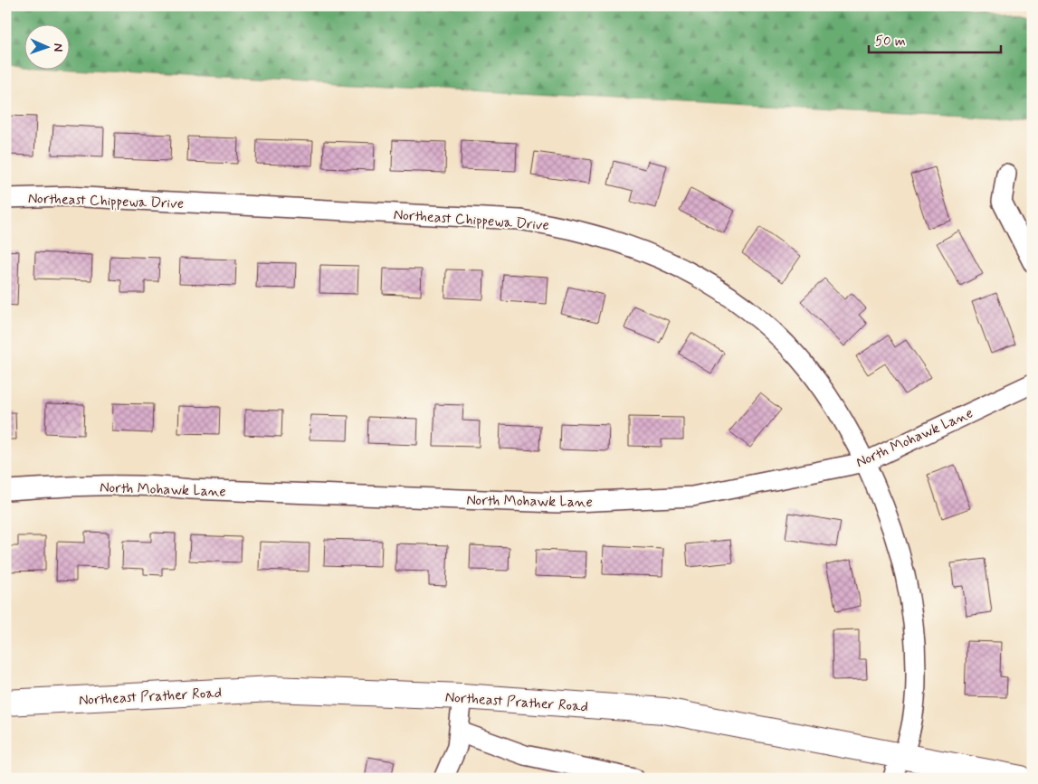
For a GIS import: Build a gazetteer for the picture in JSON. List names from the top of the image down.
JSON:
{
  "streets": {
    "main road": ["Northeast Prather Road"],
    "street": ["Northeast Chippewa Drive", "North Mohawk Lane"]
  },
  "crossings": [
    ["Northeast Chippewa Drive", "North Mohawk Lane"],
    ["Northeast Chippewa Drive", "Northeast Prather Road"]
  ],
  "scale_bar": "50 m",
  "north": "right"
}
